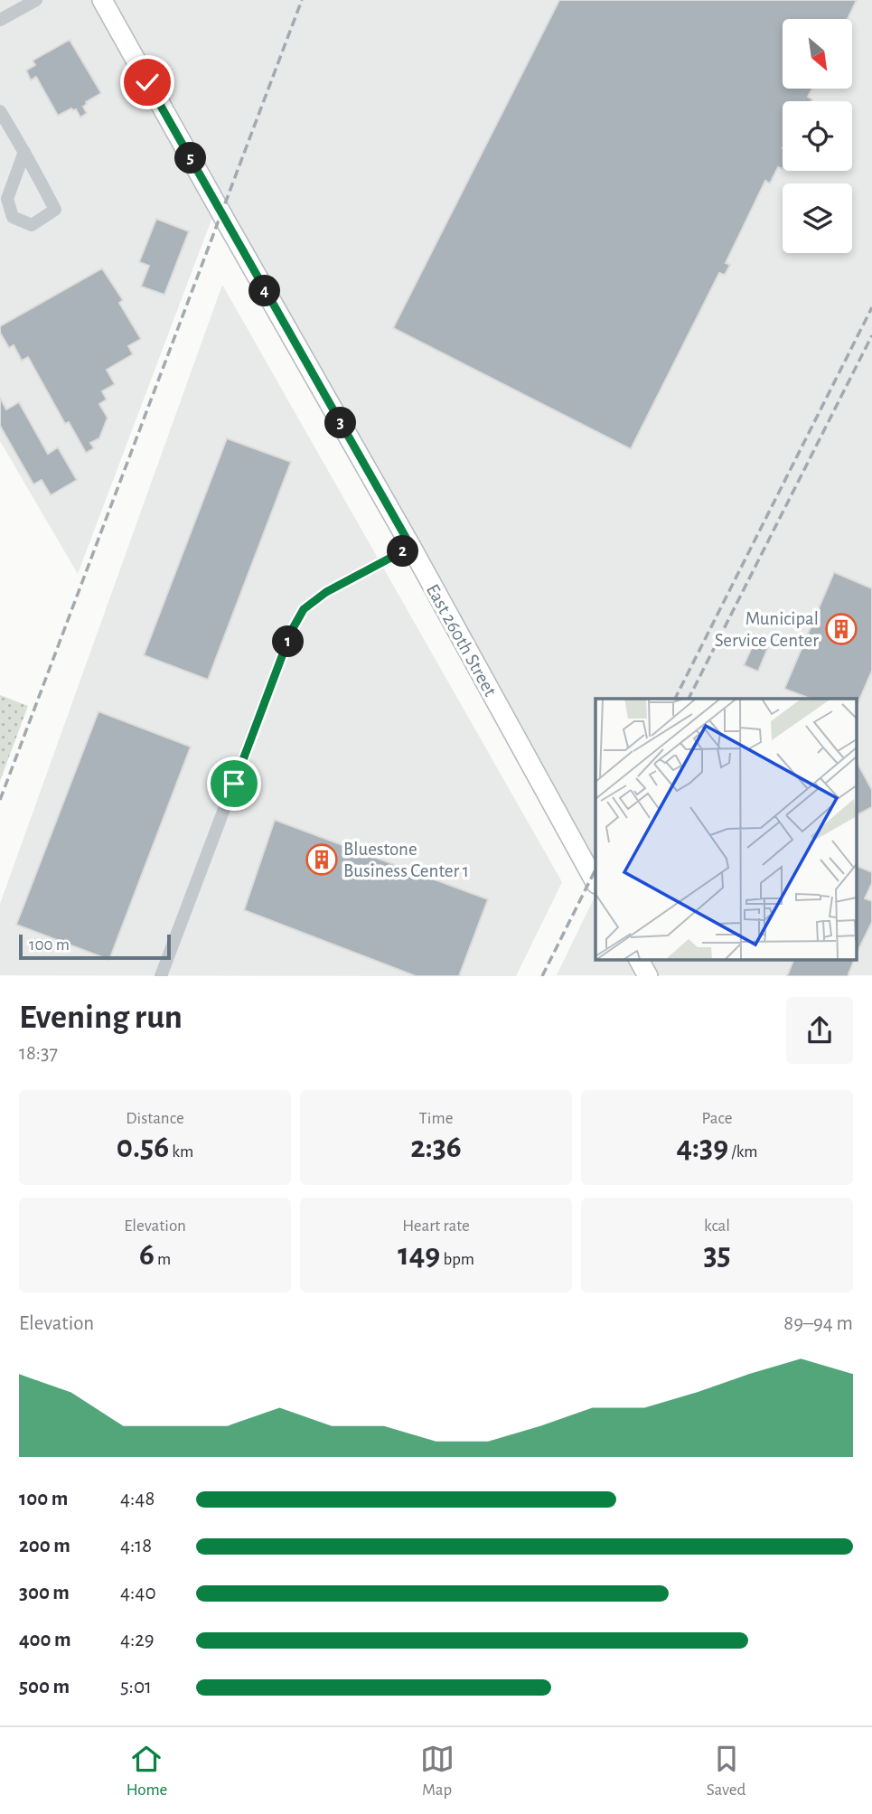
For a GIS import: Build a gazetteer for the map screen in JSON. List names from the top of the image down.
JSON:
{
  "streets": {
    "main road": ["East 260th Street"]
  },
  "places": {
    "building": ["Municipal Service Center", "Bluestone Business Center 1"]
  },
  "scale_bar": "100 m",
  "north": "bottom right",
  "page": {
    "pins": [
      "5",
      "4",
      "3",
      "2",
      "1"
    ],
    "scale": "100 m",
    "heading": ["Evening run", "18:37"],
    "stats": [
      ["Distance", "0.56 km"],
      ["Time", "2:36"],
      ["Pace", "4:39 /km"],
      ["Elevation", "6 m"],
      ["Heart rate", "149 bpm"],
      ["kcal", "35"]
    ],
    "chart": ["Elevation", "89–94 m"],
    "list": [
      {
        "name": "100 m",
        "note": "4:48"
      },
      {
        "name": "200 m",
        "note": "4:18"
      },
      {
        "name": "300 m",
        "note": "4:40"
      },
      {
        "name": "400 m",
        "note": "4:29"
      },
      {
        "name": "500 m",
        "note": "5:01"
      }
    ],
    "tabs": ["Home", "Map", "Saved"]
  }
}
